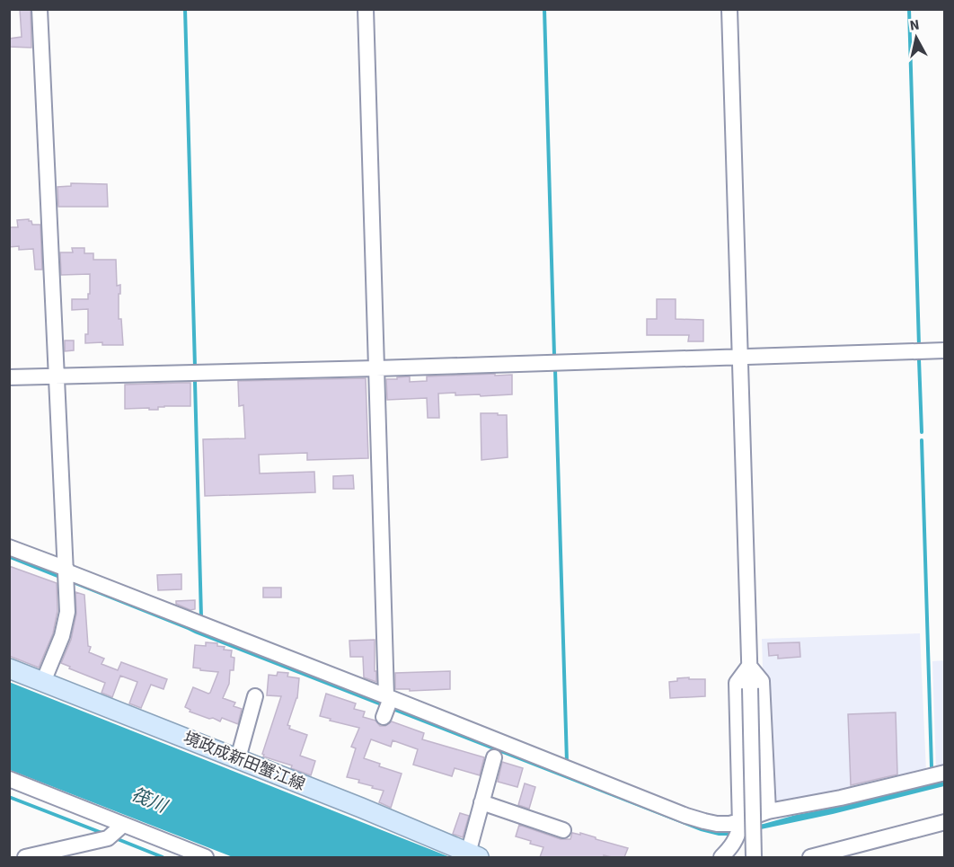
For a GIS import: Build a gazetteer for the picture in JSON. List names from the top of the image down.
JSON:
{
  "streets": {
    "main road": ["境政成新田蟹江線"]
  },
  "water": ["筏川"],
  "north": "top"
}
